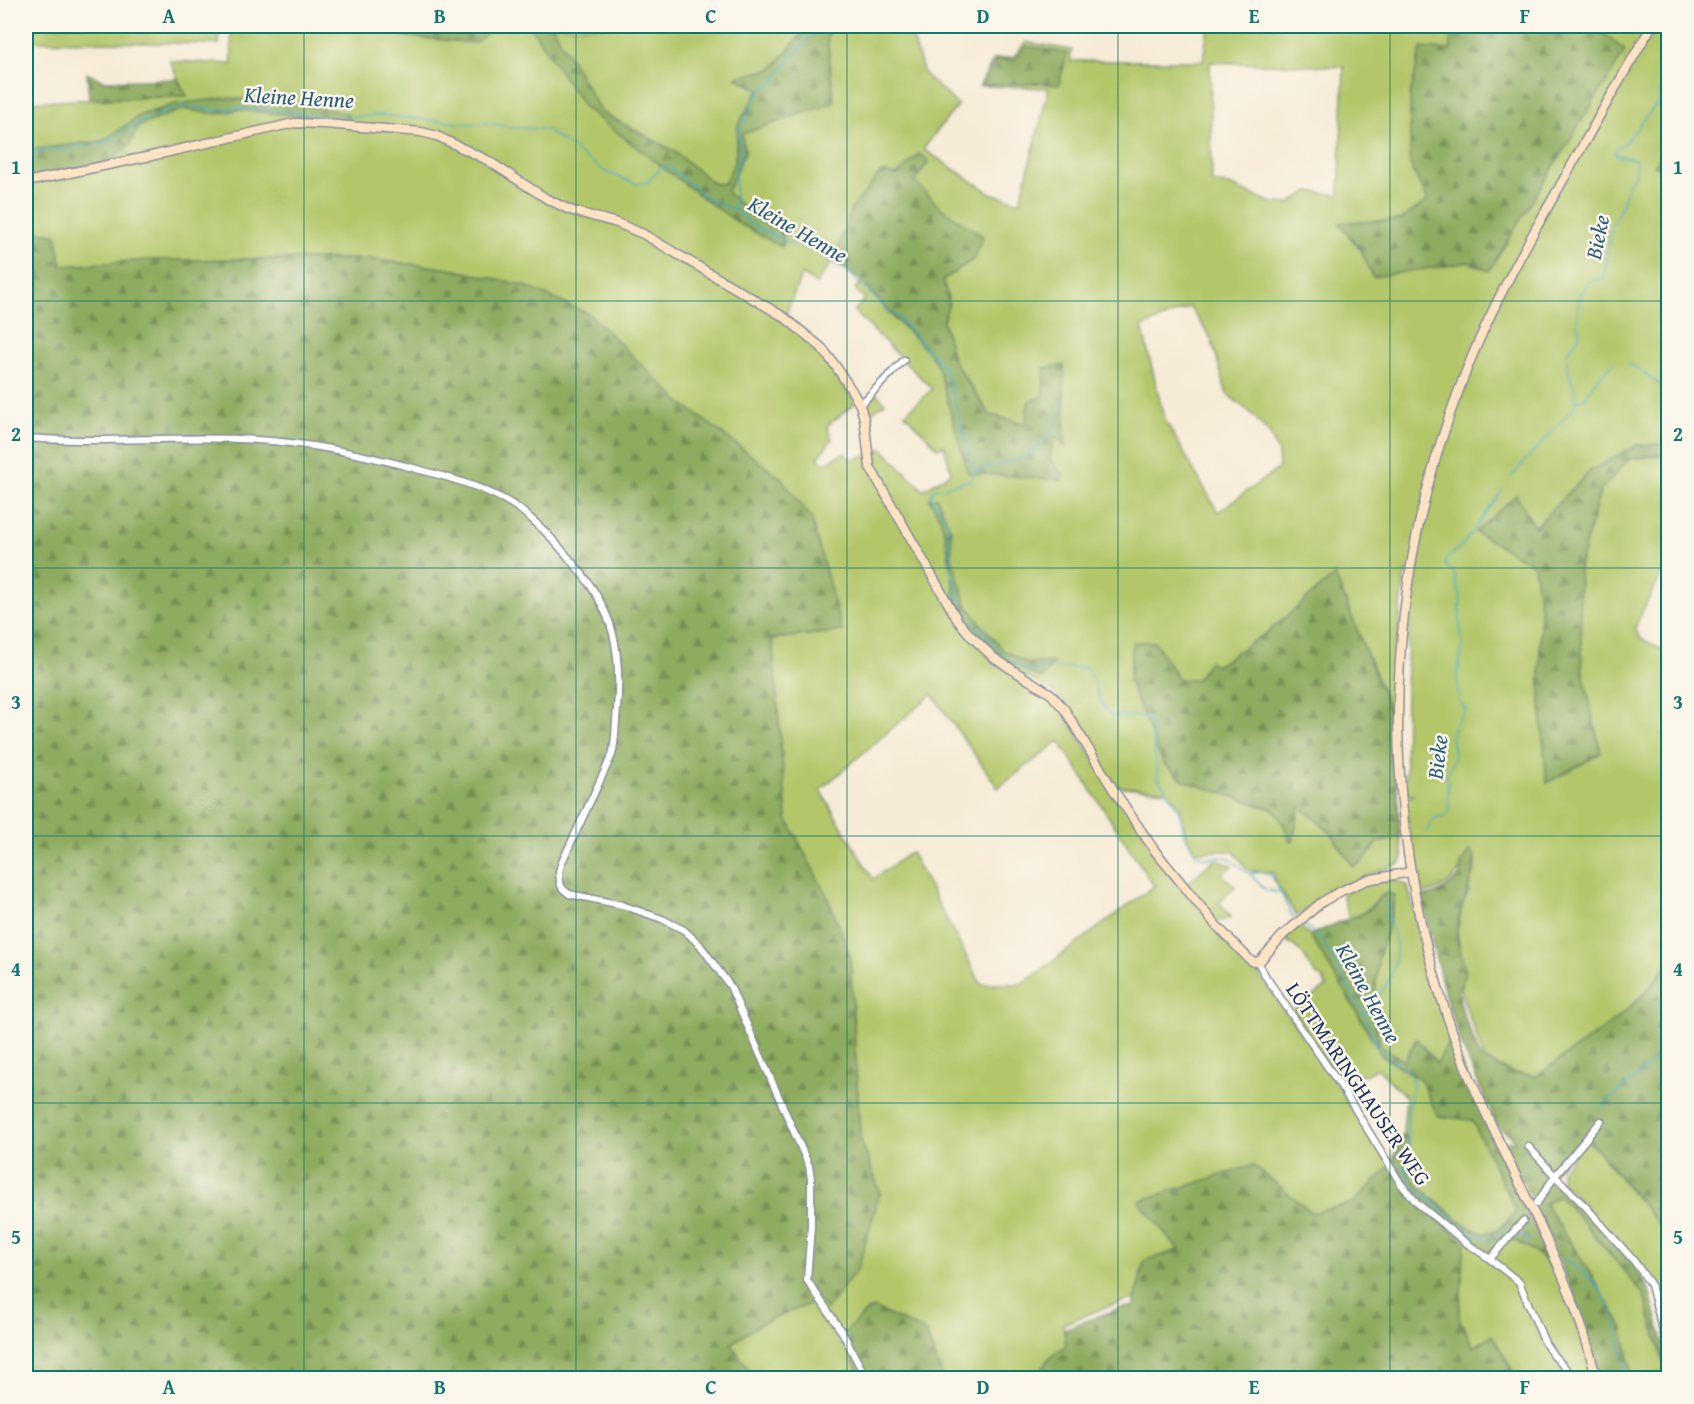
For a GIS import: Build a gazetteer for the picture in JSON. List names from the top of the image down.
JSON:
{
  "streets": {
    "street": ["LÖTTMARINGHAUSER WEG"]
  },
  "water": ["Kleine Henne", "Bieke"],
  "grid": {
    "columns": [
      "A",
      "B",
      "C",
      "D",
      "E",
      "F"
    ],
    "rows": [
      "1",
      "2",
      "3",
      "4",
      "5"
    ]
  }
}
